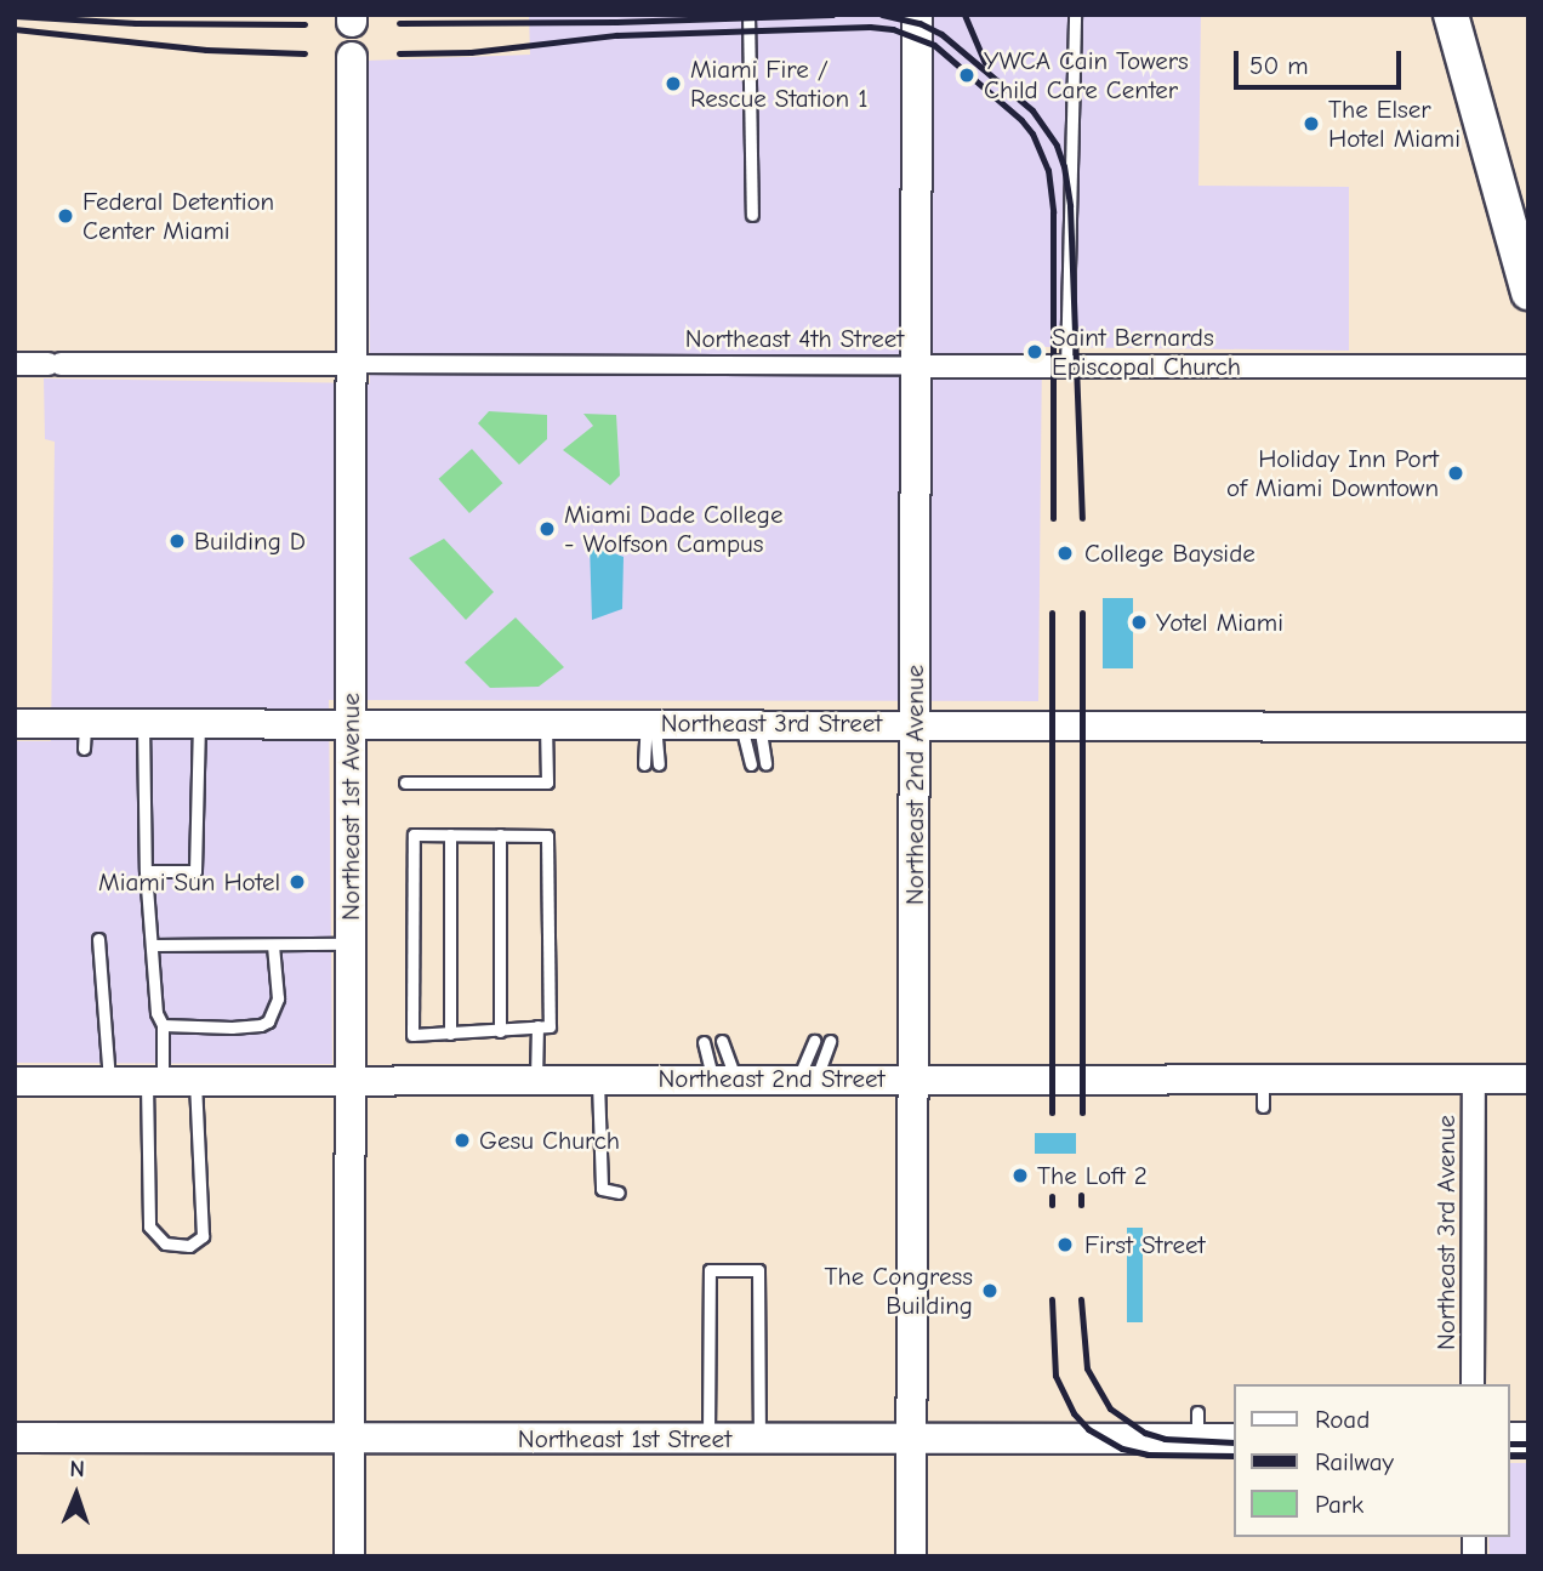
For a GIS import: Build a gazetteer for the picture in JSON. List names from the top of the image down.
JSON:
{
  "streets": {
    "main road": ["Northeast 2nd Avenue", "Northeast 1st Avenue", "Northeast 1st Street"],
    "street": [
      "Northeast 4th Street",
      "Northeast 3rd Street",
      "Northeast 2nd Street",
      "Northeast 3rd Avenue"
    ]
  },
  "crossings": [
    ["Northeast 4th Street", "Northeast 2nd Avenue"],
    ["Northeast 4th Street", "Northeast 1st Avenue"],
    ["Northeast 3rd Street", "Northeast 2nd Avenue"],
    ["Northeast 3rd Street", "Northeast 1st Avenue"],
    ["Northeast 2nd Avenue", "Northeast 2nd Street"],
    ["Northeast 2nd Avenue", "Northeast 1st Street"],
    ["Northeast 1st Avenue", "Northeast 2nd Street"],
    ["Northeast 1st Avenue", "Northeast 1st Street"],
    ["Northeast 2nd Street", "Northeast 3rd Avenue"]
  ],
  "places": [
    "YWCA Cain Towers Child Care Center",
    "Miami Fire / Rescue Station 1",
    "The Elser Hotel Miami",
    "Federal Detention Center Miami",
    "Saint Bernards Episcopal Church",
    "Holiday Inn Port of Miami Downtown",
    "Miami Dade College - Wolfson Campus",
    "Building D",
    "College Bayside",
    "Yotel Miami",
    "Miami Sun Hotel",
    "Gesu Church",
    "The Loft 2",
    "First Street",
    "The Congress Building"
  ],
  "legend": ["Road", "Railway", "Park"],
  "scale_bar": "50 m",
  "north": "top"
}
